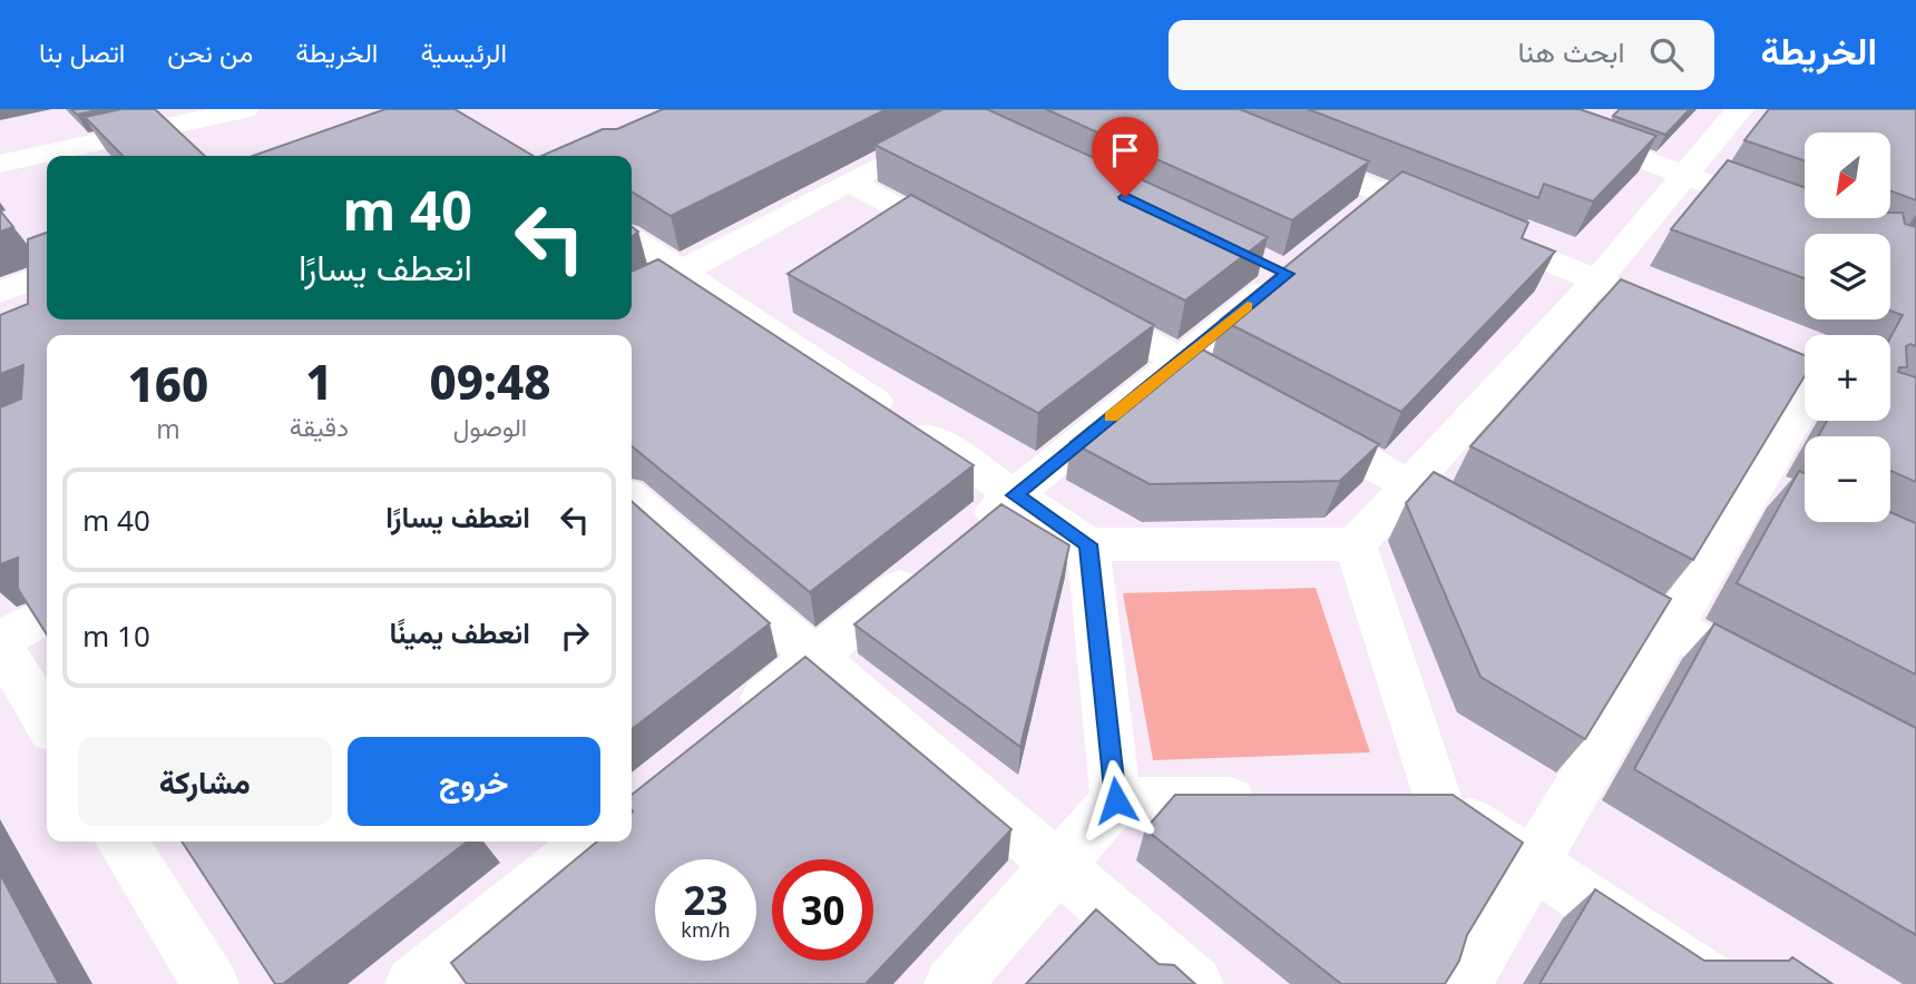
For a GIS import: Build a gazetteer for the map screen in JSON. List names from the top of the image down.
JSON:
{
  "north": "bottom left",
  "page": {
    "header": "الخريطة",
    "search": "ابحث هنا",
    "nav": [
      "الرئيسية",
      "الخريطة",
      "من نحن",
      "اتصل بنا"
    ],
    "map_buttons": ["+", "−"],
    "turn": ["40 m", "انعطف يسارًا"],
    "eta": [
      "09:48",
      "الوصول",
      "1",
      "دقيقة",
      "160",
      "m"
    ],
    "list": [
      {
        "name": "انعطف يسارًا",
        "value": "40 m"
      },
      {
        "name": "انعطف يمينًا",
        "value": "10 m"
      }
    ],
    "buttons": ["خروج", "مشاركة"],
    "speed": "23 km/h",
    "limit": "30"
  }
}
